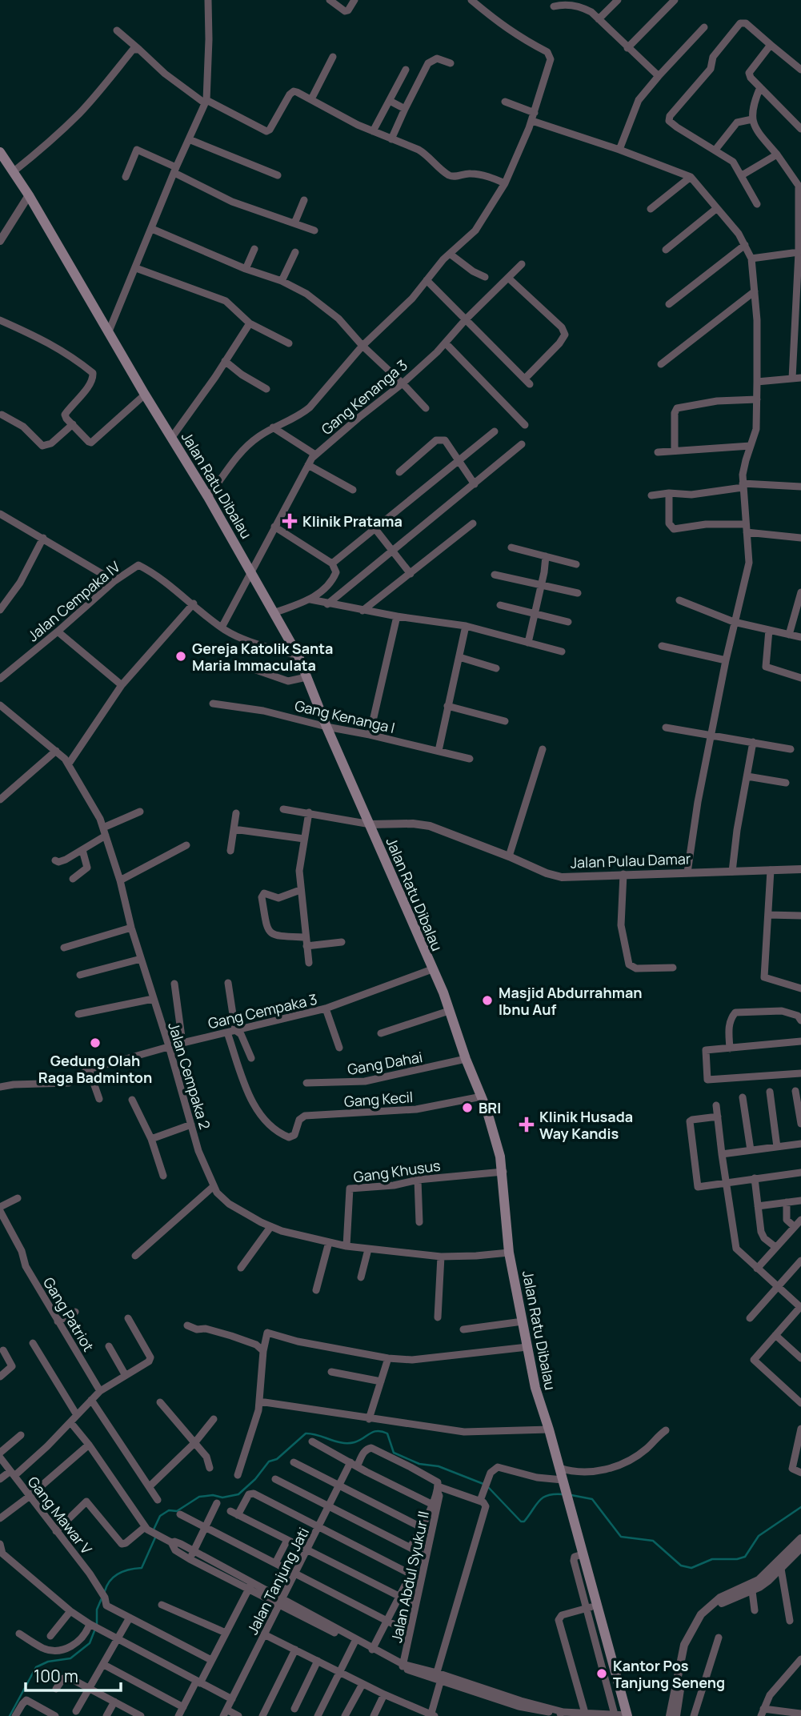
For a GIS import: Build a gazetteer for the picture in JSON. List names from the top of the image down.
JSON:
{
  "streets": {
    "main road": ["Jalan Ratu Dibalau"],
    "street": [
      "Gang Kenanga 3",
      "Jalan Cempaka IV",
      "Gang Kenanga I",
      "Jalan Pulau Damar",
      "Gang Cempaka 3",
      "Gang Dahai",
      "Jalan Cempaka 2",
      "Gang Kecil",
      "Gang Khusus",
      "Gang Patriot",
      "Gang Mawar V",
      "Jalan Abdul Syukur II",
      "Jalan Tanjung Jati"
    ]
  },
  "crossings": [
    ["Gang Kenanga 3", "Jalan Ratu Dibalau"],
    ["Gang Kenanga 3", "Jalan Cempaka IV"],
    ["Jalan Ratu Dibalau", "Jalan Cempaka IV"],
    ["Jalan Ratu Dibalau", "Gang Kenanga I"],
    ["Jalan Ratu Dibalau", "Jalan Pulau Damar"],
    ["Jalan Ratu Dibalau", "Gang Cempaka 3"],
    ["Jalan Ratu Dibalau", "Gang Dahai"],
    ["Jalan Ratu Dibalau", "Jalan Cempaka 2"],
    ["Jalan Ratu Dibalau", "Gang Kecil"],
    ["Jalan Ratu Dibalau", "Gang Khusus"],
    ["Gang Cempaka 3", "Jalan Cempaka 2"],
    ["Gang Cempaka 3", "Gang Kecil"],
    ["Jalan Cempaka 2", "Gang Khusus"],
    ["Jalan Abdul Syukur II", "Jalan Tanjung Jati"]
  ],
  "places": {
    "health": ["Klinik Pratama", "Klinik Husada Way Kandis"],
    "other": [
      "Gereja Katolik Santa Maria Immaculata",
      "Masjid Abdurrahman Ibnu Auf",
      "Gedung Olah Raga Badminton",
      "BRI",
      "Kantor Pos Tanjung Seneng"
    ]
  },
  "scale_bar": "100 m"
}
